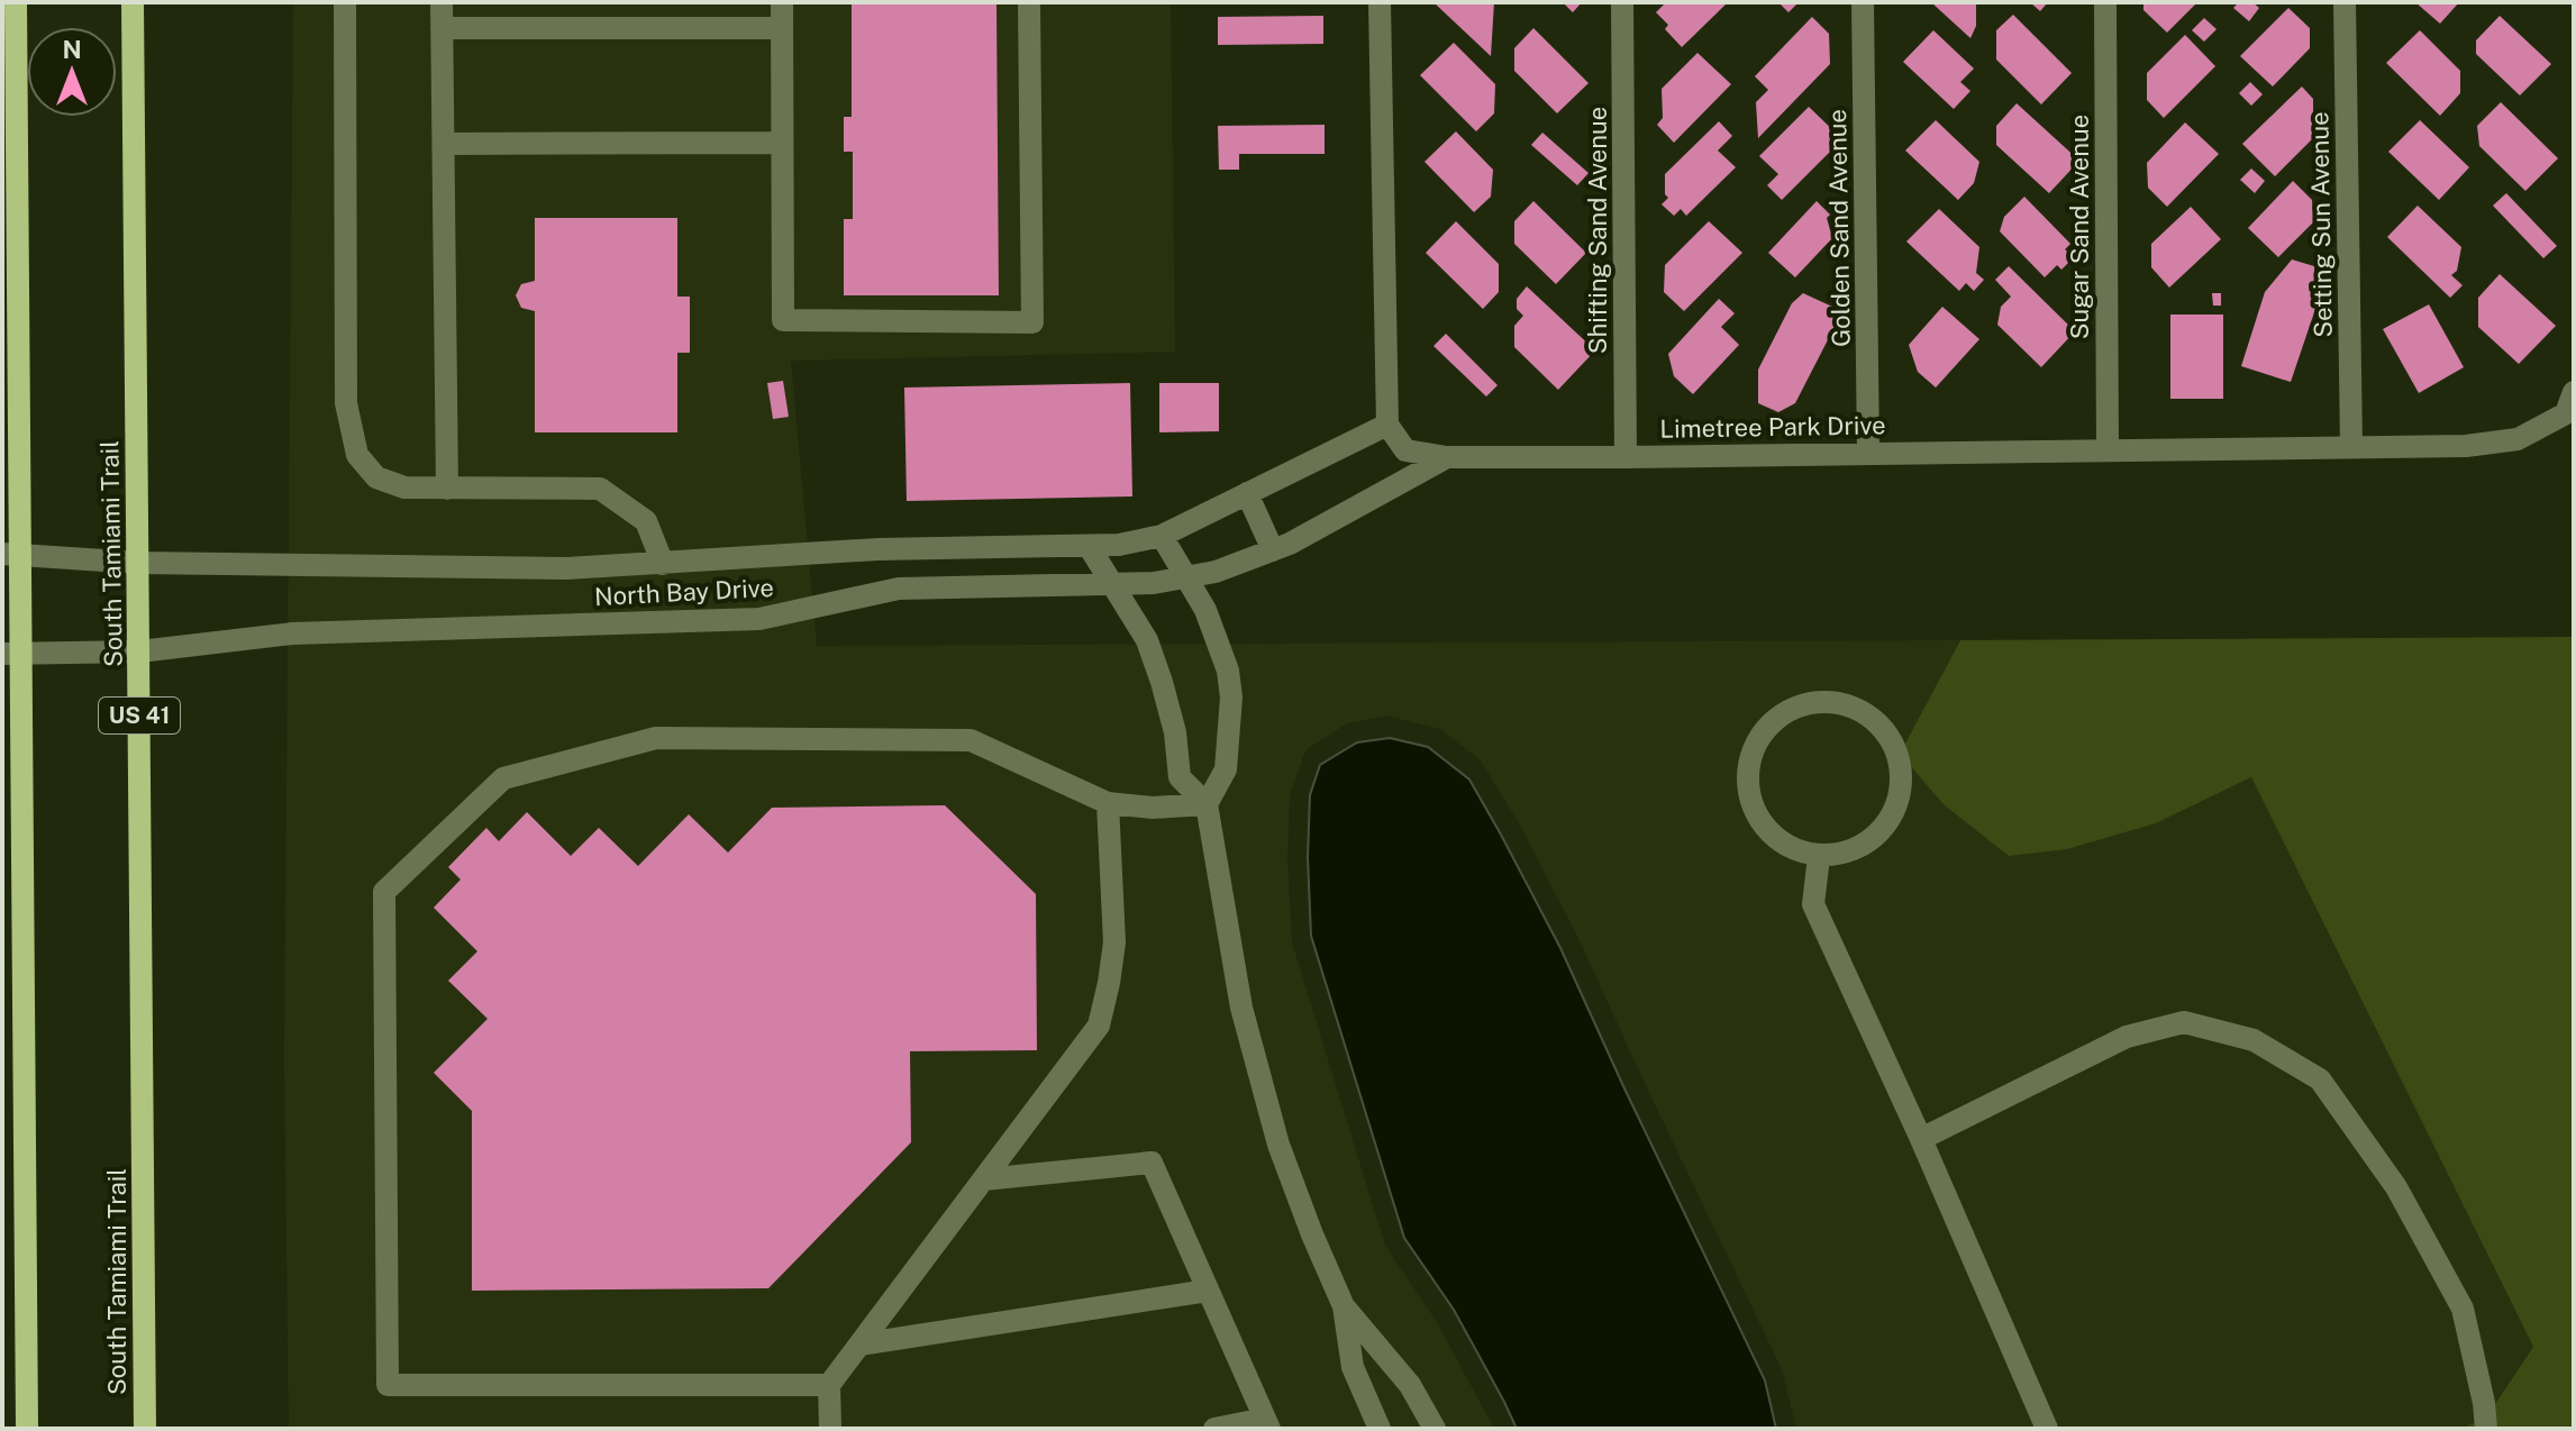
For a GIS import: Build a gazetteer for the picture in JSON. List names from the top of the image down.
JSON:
{
  "streets": {
    "main road": ["South Tamiami Trail", "US 41"],
    "street": [
      "Setting Sun Avenue",
      "Sugar Sand Avenue",
      "Golden Sand Avenue",
      "Shifting Sand Avenue",
      "Limetree Park Drive",
      "North Bay Drive"
    ]
  },
  "crossings": [
    ["Setting Sun Avenue", "Limetree Park Drive"],
    ["Sugar Sand Avenue", "Limetree Park Drive"],
    ["Golden Sand Avenue", "Limetree Park Drive"],
    ["Shifting Sand Avenue", "Limetree Park Drive"],
    ["Limetree Park Drive", "North Bay Drive"],
    ["South Tamiami Trail", "North Bay Drive"]
  ],
  "north": "top"
}
